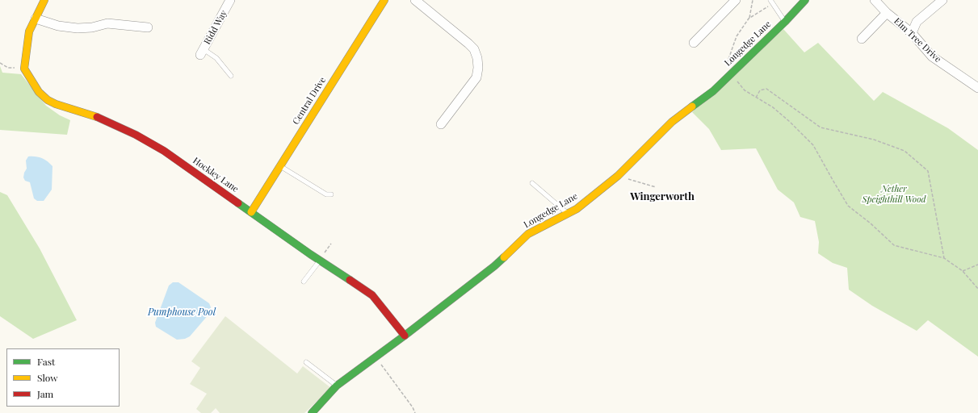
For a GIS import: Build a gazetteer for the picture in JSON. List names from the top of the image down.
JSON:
{
  "streets": {
    "street": [
      "Ridd Way",
      "Elm Tree Drive",
      "Longedge Lane",
      "Central Drive",
      "Hockley Lane"
    ]
  },
  "crossings": [
    ["Longedge Lane", "Hockley Lane"],
    ["Central Drive", "Hockley Lane"]
  ],
  "districts": ["Wingerworth"],
  "water": ["Pumphouse Pool"],
  "parks": ["Nether Speighthill Wood"],
  "legend": ["Fast", "Slow", "Jam"]
}
